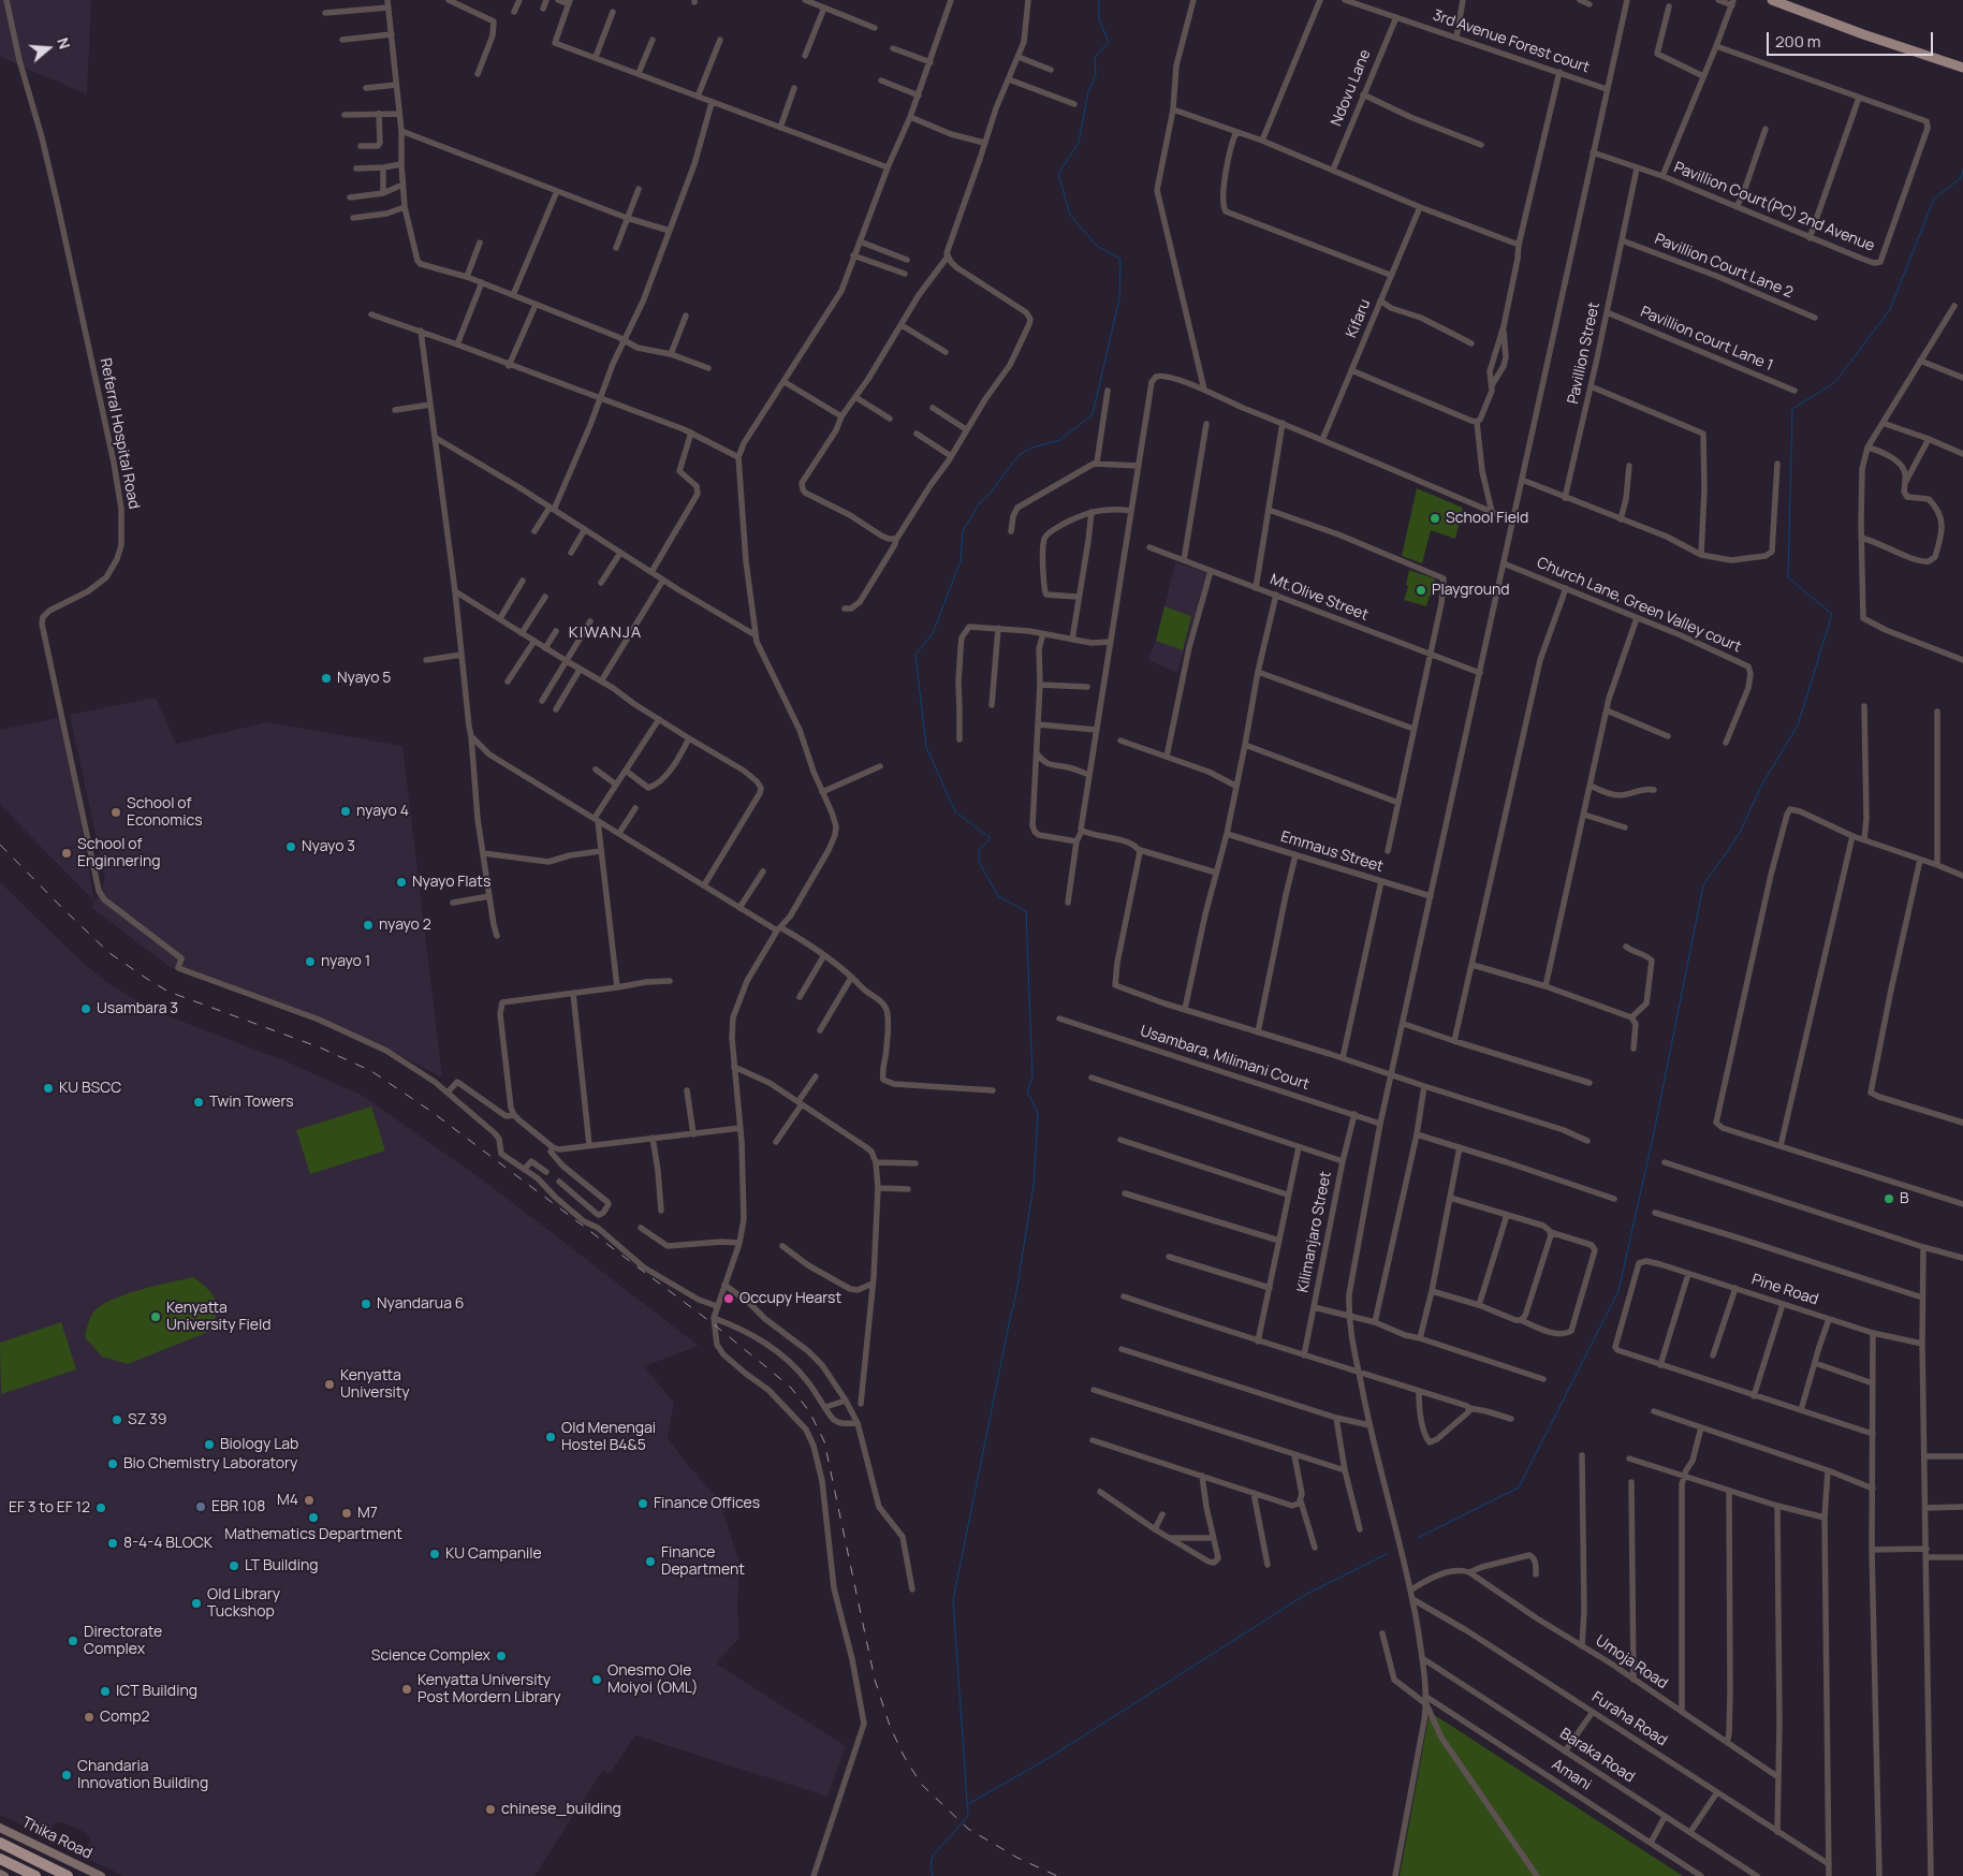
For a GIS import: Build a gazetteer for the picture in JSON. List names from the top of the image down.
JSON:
{
  "streets": {
    "highway": ["Thika Road"],
    "street": [
      "3rd Avenue Forest court",
      "Ndovu Lane",
      "Pavillion Court(PC) 2nd Avenue",
      "Pavillion Court Lane 2",
      "Kifaru",
      "Pavillion court Lane 1",
      "Pavillion Street",
      "Referral Hospital Road",
      "Mt.Olive Street",
      "Church Lane, Green Valley court",
      "Emmaus Street",
      "Usambara, Milimani Court",
      "Kilimanjaro Street",
      "Pine Road",
      "Umoja Road",
      "Furaha Road",
      "Baraka Road",
      "Amani"
    ]
  },
  "crossings": [
    ["3rd Avenue Forest court", "Ndovu Lane"],
    ["Pavillion Court(PC) 2nd Avenue", "Pavillion Street"],
    ["Pavillion Court Lane 2", "Pavillion Street"],
    ["Pavillion court Lane 1", "Pavillion Street"],
    ["Usambara, Milimani Court", "Kilimanjaro Street"]
  ],
  "districts": ["KIWANJA"],
  "places": [
    "School Field",
    "Playground",
    "Nyayo 5",
    "nyayo 4",
    "School of Economics",
    "Nyayo 3",
    "School of Enginnering",
    "Nyayo Flats",
    "nyayo 2",
    "nyayo 1",
    "Usambara 3",
    "KU BSCC",
    "Twin Towers",
    "B",
    "Occupy Hearst",
    "Nyandarua 6",
    "Kenyatta University Field",
    "Kenyatta University",
    "SZ 39",
    "Old Menengai Hostel B4&5",
    "Biology Lab",
    "Bio Chemistry Laboratory",
    "M4",
    "Finance Offices",
    "EBR 108",
    "EF 3 to EF 12",
    "M7",
    "Mathematics Department",
    "8-4-4 BLOCK",
    "KU Campanile",
    "Finance Department",
    "LT Building",
    "Old Library Tuckshop",
    "Directorate Complex",
    "Science Complex",
    "Onesmo Ole Moiyoi (OML)",
    "Kenyatta University Post Mordern Library",
    "ICT Building",
    "Comp2",
    "Chandaria Innovation Building",
    "chinese_building"
  ],
  "scale_bar": "200 m",
  "north": "right"
}
